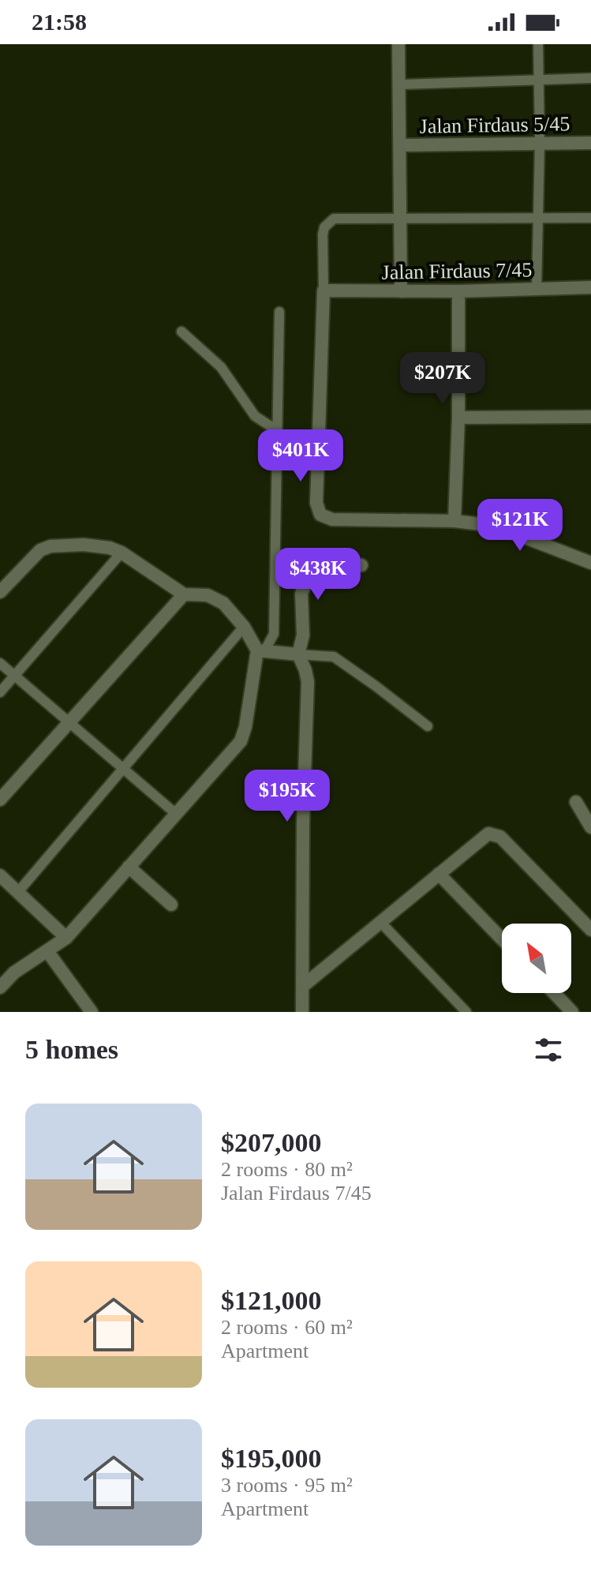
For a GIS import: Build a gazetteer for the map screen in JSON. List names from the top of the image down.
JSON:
{
  "streets": {
    "street": ["Jalan Firdaus 5/45", "Jalan Firdaus 7/45"]
  },
  "north": "top left",
  "page": {
    "status": "21:58",
    "price": [
      "$207K",
      "$401K",
      "$121K",
      "$438K",
      "$195K"
    ],
    "heading": "5 homes",
    "list": [
      {
        "name": "$207,000",
        "note": "2 rooms · 80 m² · Jalan Firdaus 7/45"
      },
      {
        "name": "$121,000",
        "note": "2 rooms · 60 m² · Apartment"
      },
      {
        "name": "$195,000",
        "note": "3 rooms · 95 m² · Apartment"
      }
    ]
  }
}
